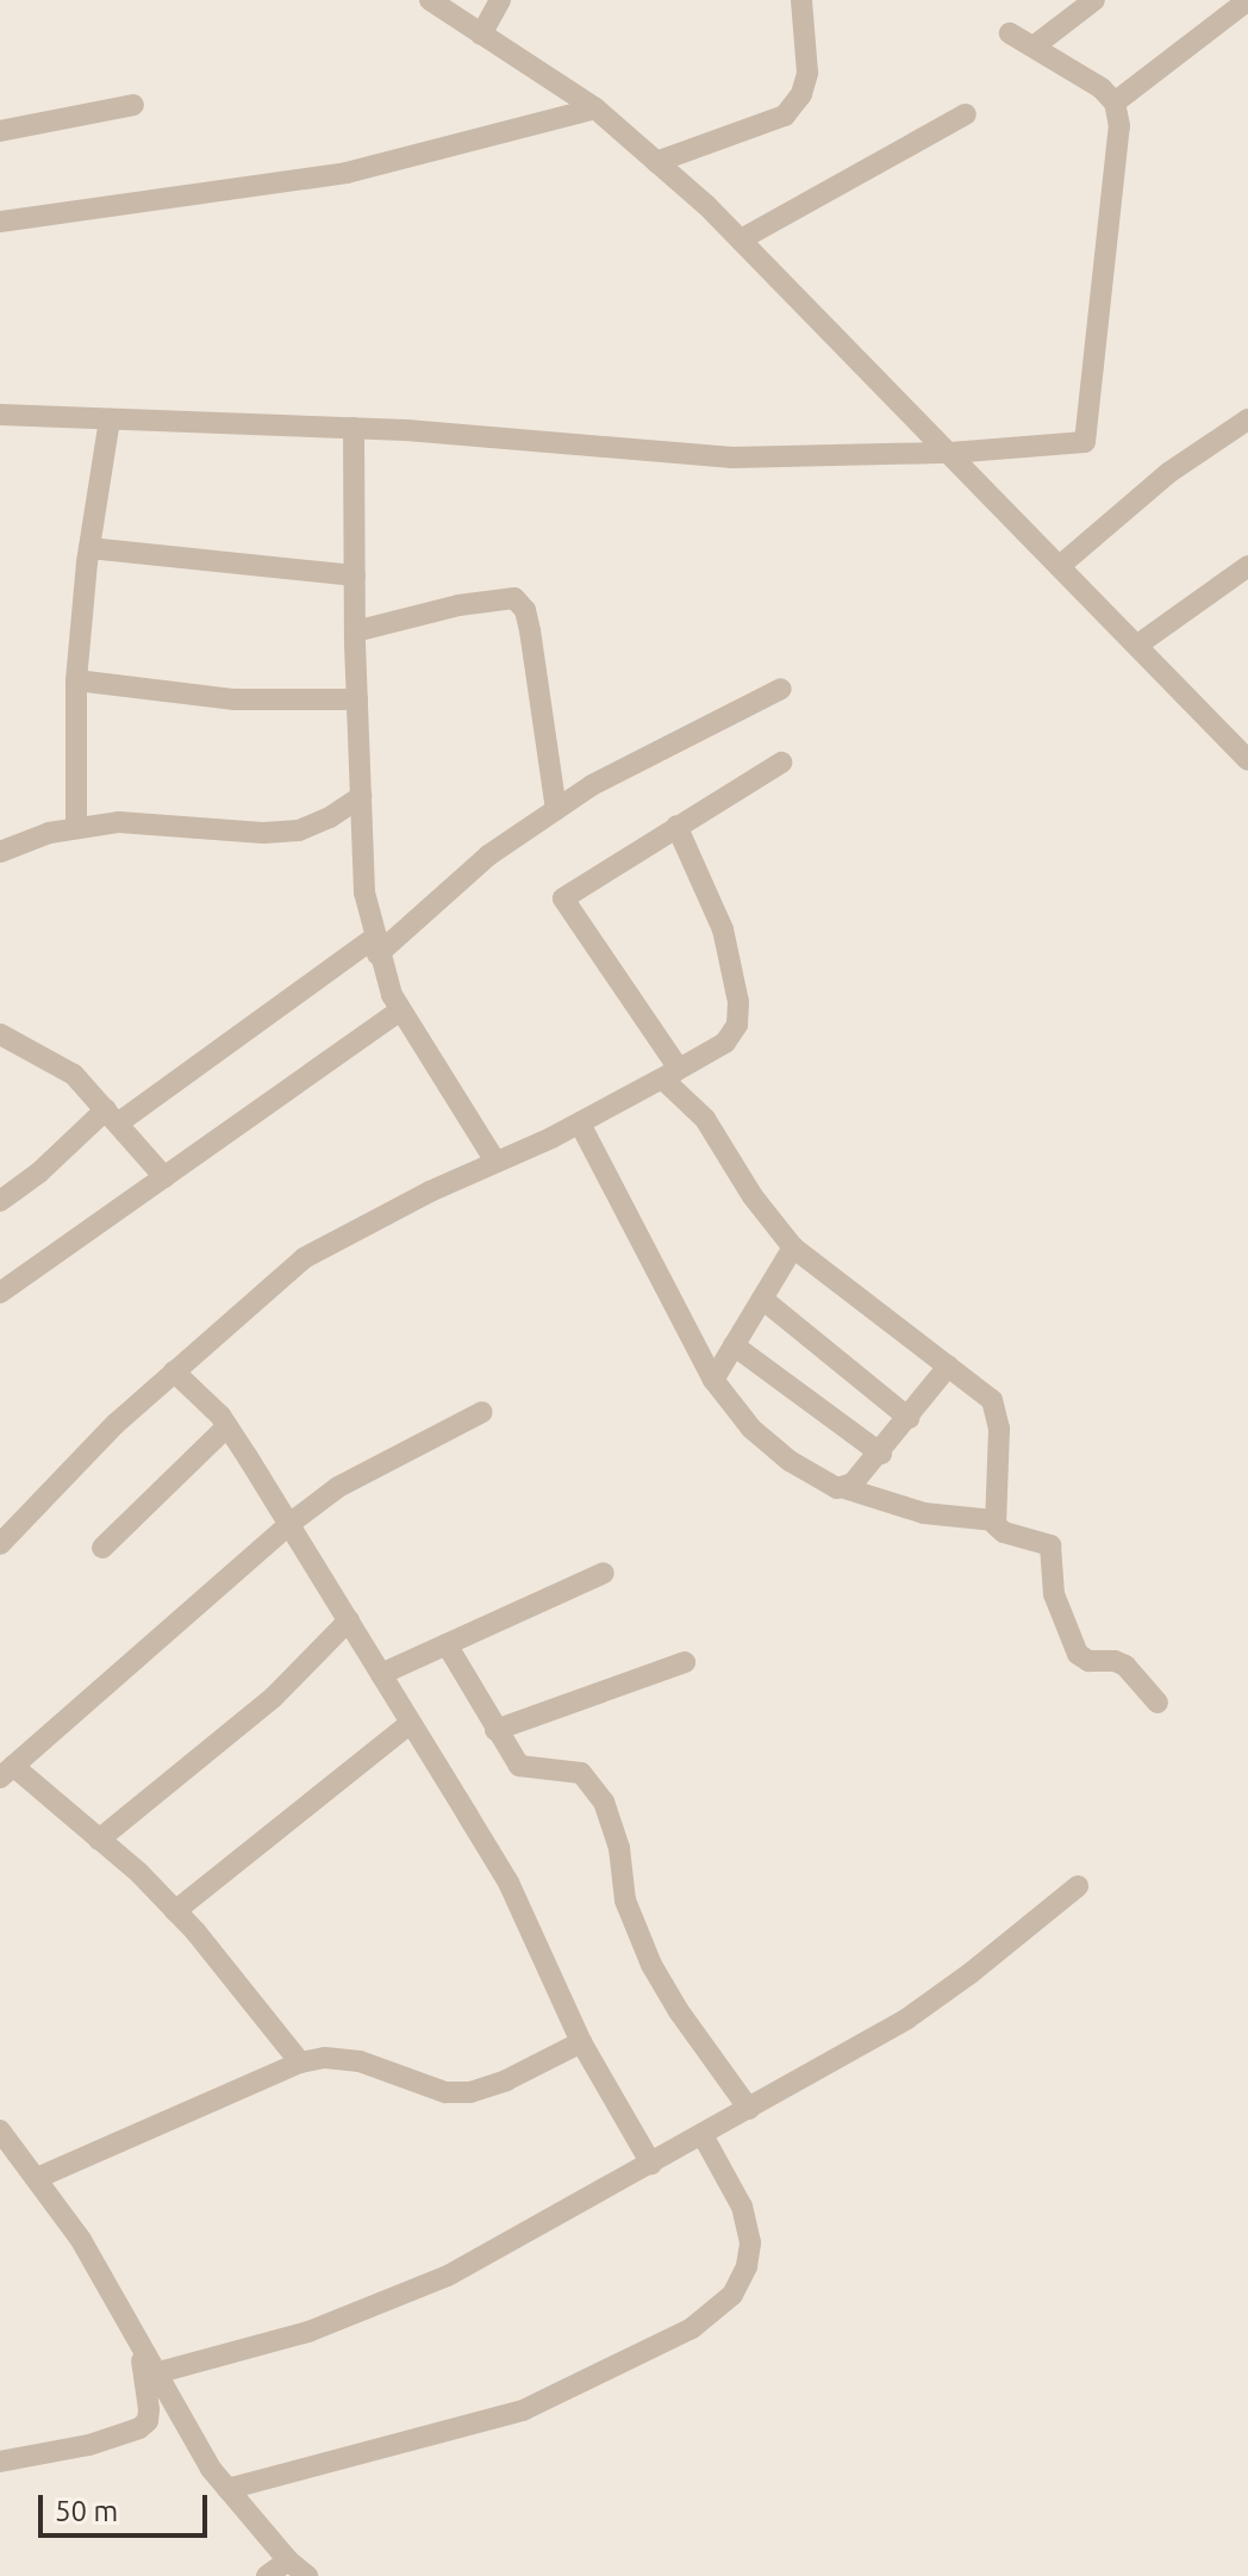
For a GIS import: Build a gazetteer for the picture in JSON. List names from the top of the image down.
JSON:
{
  "scale_bar": "50 m"
}
